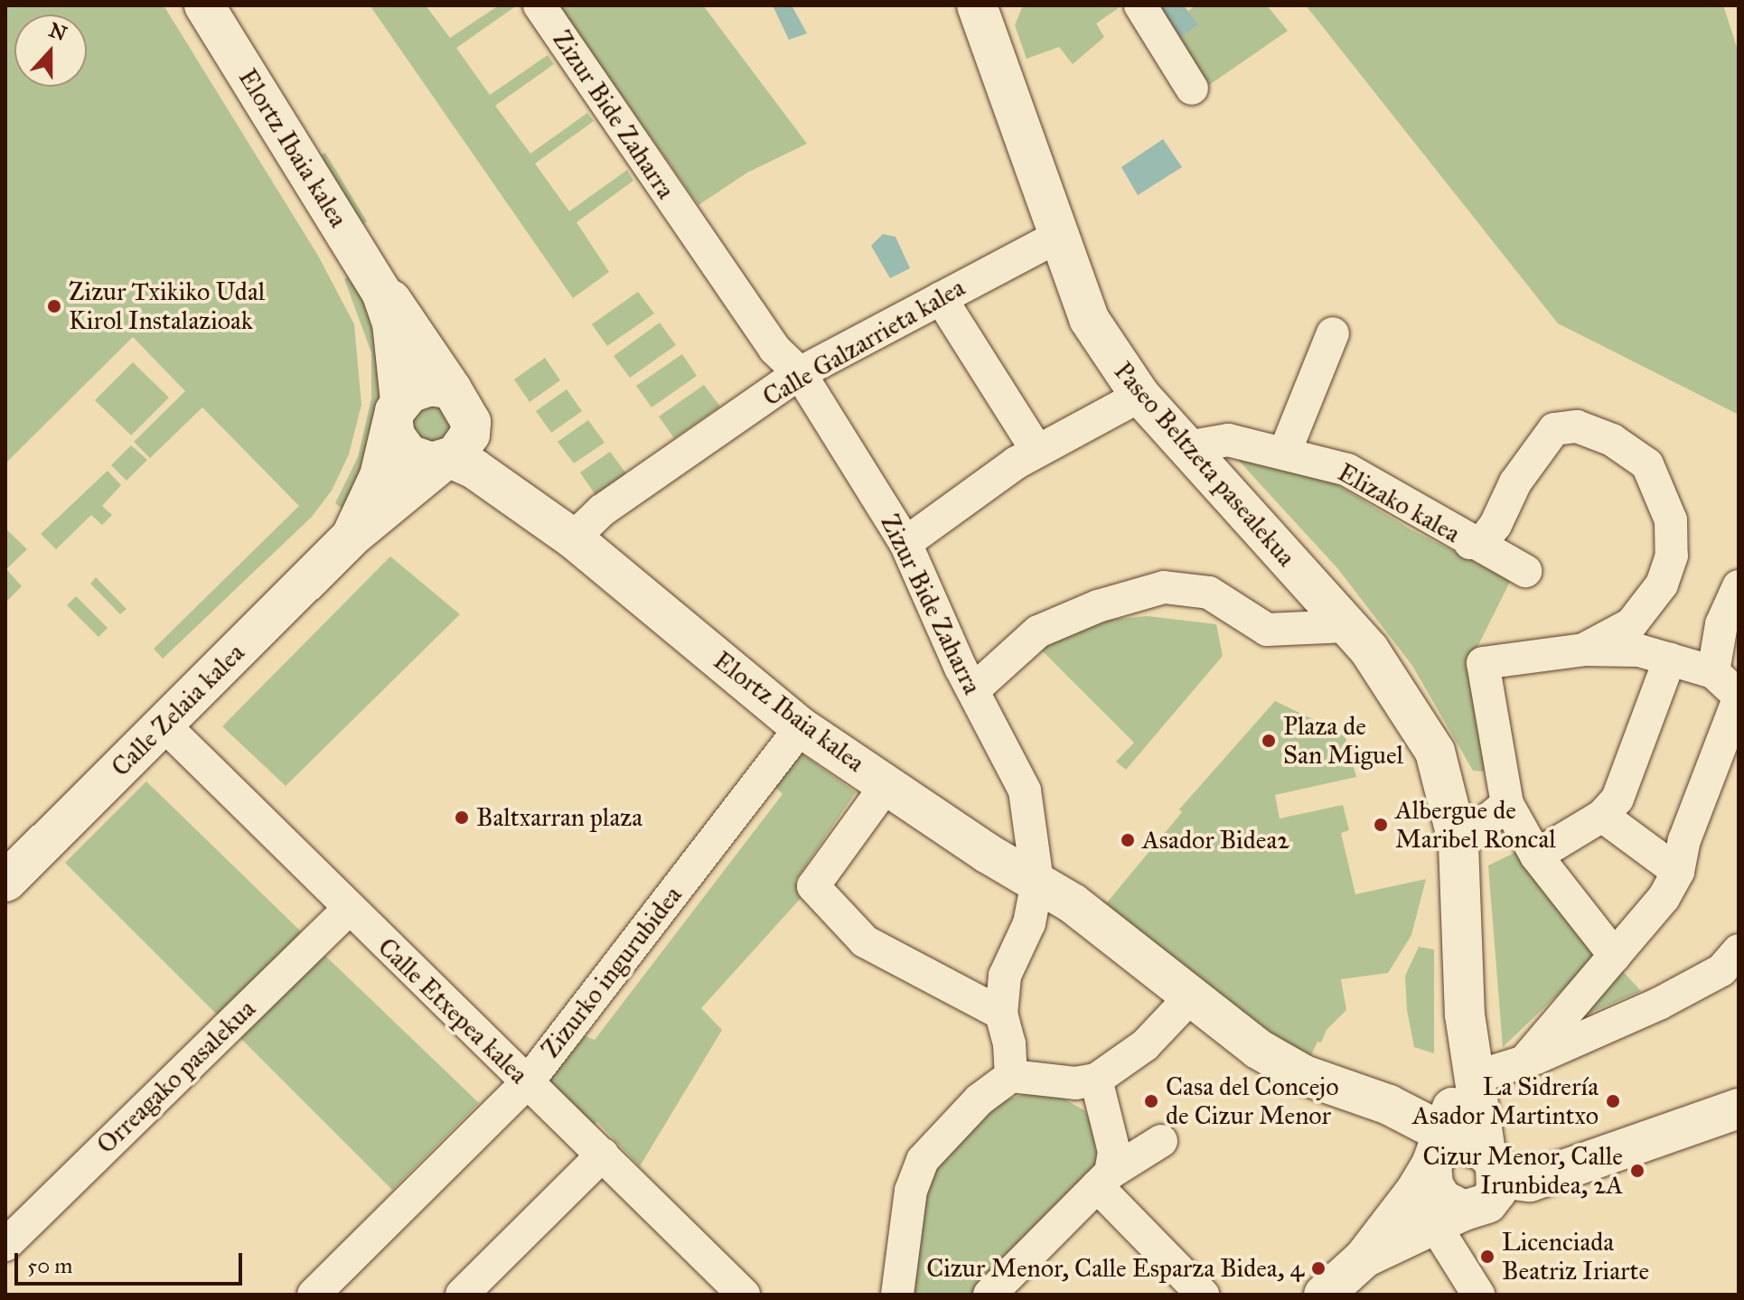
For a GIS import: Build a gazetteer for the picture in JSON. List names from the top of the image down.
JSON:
{
  "streets": {
    "street": [
      "Zizur Bide Zaharra",
      "Elortz Ibaia kalea",
      "Calle Galzarrieta kalea",
      "Paseo Beltzeta pasealekua",
      "Elizako kalea",
      "Calle Zelaia kalea",
      "Zizurko ingurubidea",
      "Calle Etxepea kalea",
      "Orreagako pasalekua"
    ]
  },
  "crossings": [
    ["Zizur Bide Zaharra", "Elortz Ibaia kalea"],
    ["Zizur Bide Zaharra", "Calle Galzarrieta kalea"],
    ["Elortz Ibaia kalea", "Calle Galzarrieta kalea"],
    ["Elortz Ibaia kalea", "Calle Zelaia kalea"],
    ["Elortz Ibaia kalea", "Zizurko ingurubidea"],
    ["Calle Galzarrieta kalea", "Paseo Beltzeta pasealekua"],
    ["Paseo Beltzeta pasealekua", "Elizako kalea"],
    ["Calle Zelaia kalea", "Calle Etxepea kalea"],
    ["Zizurko ingurubidea", "Calle Etxepea kalea"],
    ["Calle Etxepea kalea", "Orreagako pasalekua"]
  ],
  "places": [
    "Zizur Txikiko Udal Kirol Instalazioak",
    "Plaza de San Miguel",
    "Baltxarran plaza",
    "Albergue de Maribel Roncal",
    "Asador Bidea2",
    "Casa del Concejo de Cizur Menor",
    "La Sidrería Asador Martintxo",
    "Cizur Menor, Calle Irunbidea, 2A",
    "Licenciada Beatriz Iriarte",
    "Cizur Menor, Calle Esparza Bidea, 4"
  ],
  "scale_bar": "50 m",
  "north": "top"
}
